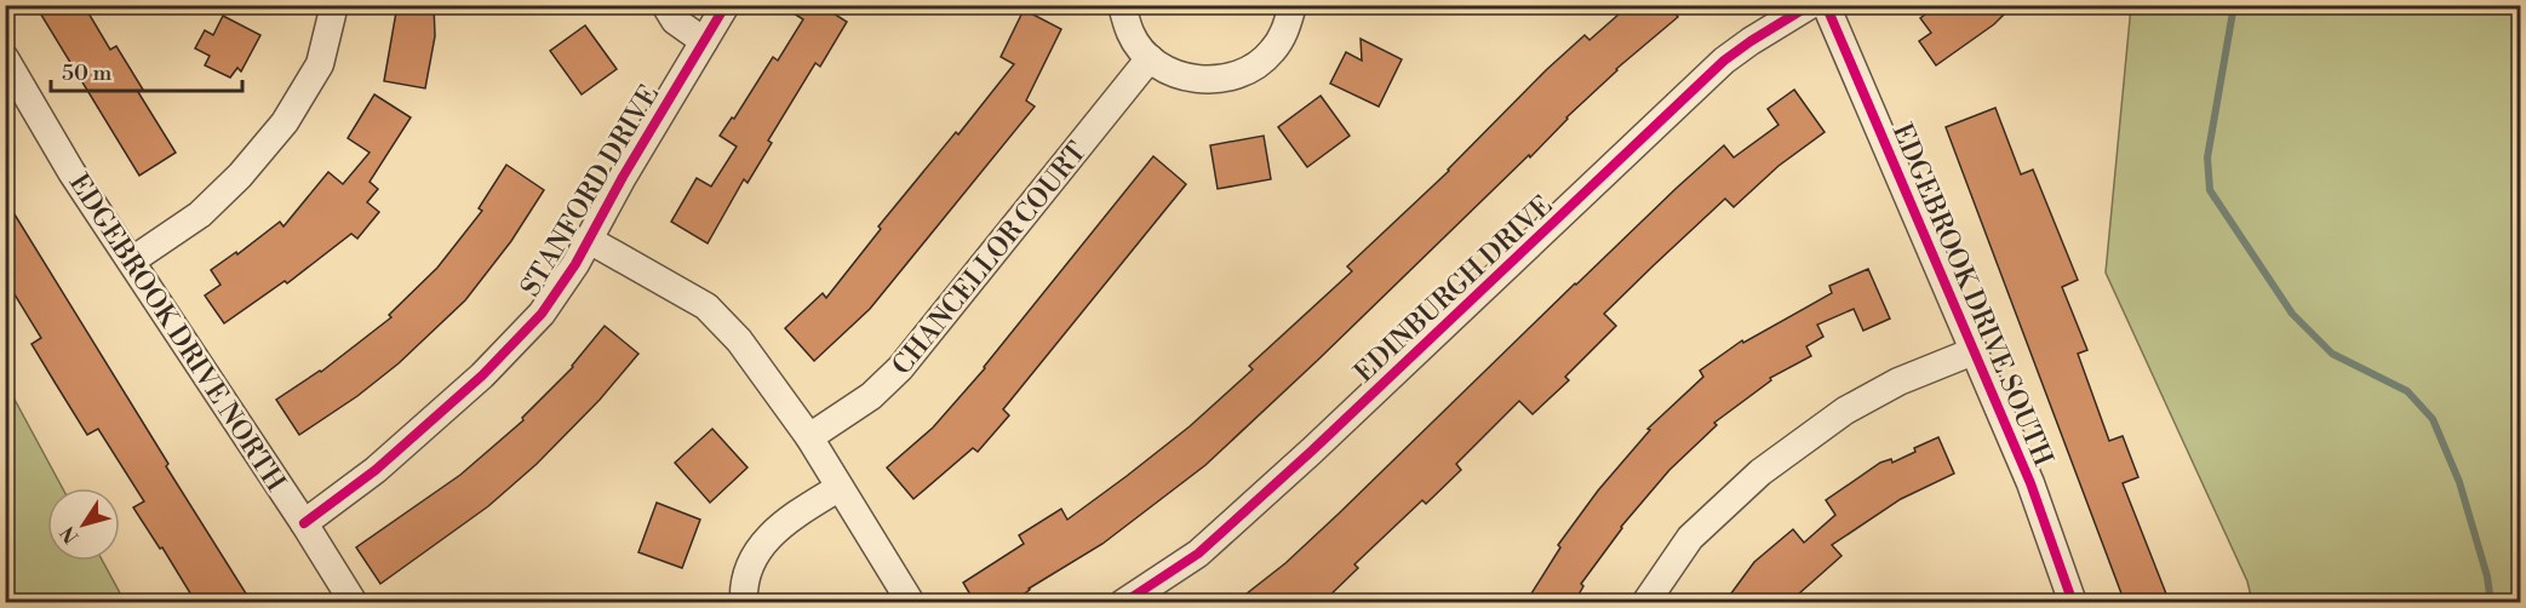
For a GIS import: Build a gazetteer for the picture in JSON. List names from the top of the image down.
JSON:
{
  "streets": {
    "street": [
      "STANFORD DRIVE",
      "CHANCELLOR COURT",
      "EDINBURGH DRIVE",
      "EDGEBROOK DRIVE SOUTH",
      "EDGEBROOK DRIVE NORTH"
    ]
  },
  "crossings": [
    ["STANFORD DRIVE", "EDGEBROOK DRIVE NORTH"]
  ],
  "scale_bar": "50 m",
  "north": "bottom left"
}
